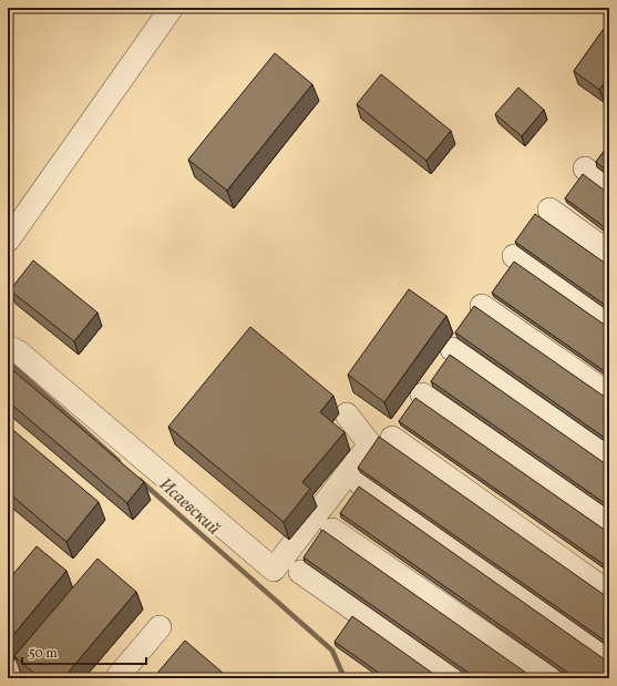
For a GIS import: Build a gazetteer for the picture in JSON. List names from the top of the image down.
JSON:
{
  "water": ["Исаевский"],
  "scale_bar": "50 m"
}
